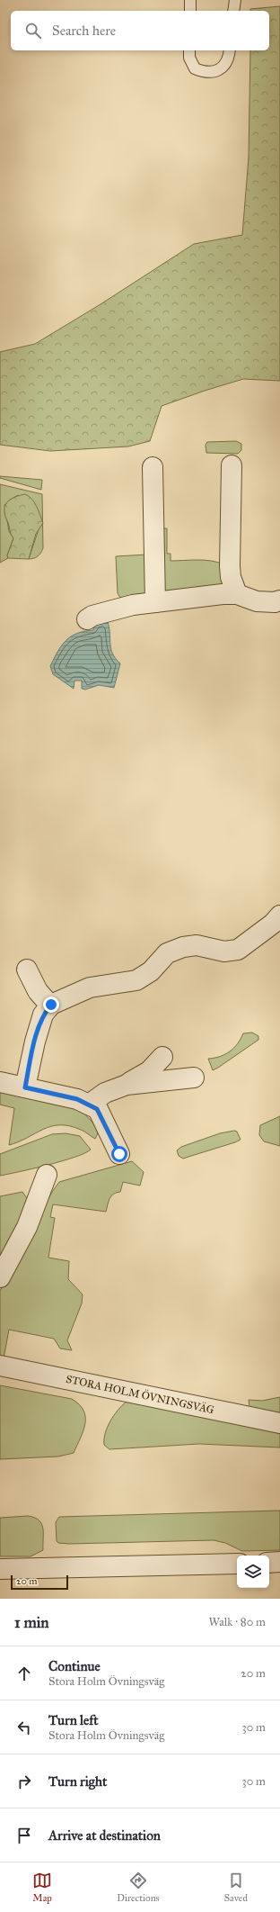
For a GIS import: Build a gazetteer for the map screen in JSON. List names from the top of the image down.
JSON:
{
  "streets": {
    "street": ["STORA HOLM ÖVNINGSVÄG"]
  },
  "scale_bar": "20 m",
  "page": {
    "search": "Search here",
    "scale": "20 m",
    "heading": ["1 min", "Walk · 80 m"],
    "list": [
      ["Continue", "Stora Holm Övningsväg", "20 m"],
      ["Turn left", "Stora Holm Övningsväg", "30 m"],
      ["Turn right", "30 m"],
      "Arrive at destination"
    ],
    "nav": ["Map", "Directions", "Saved"]
  }
}
